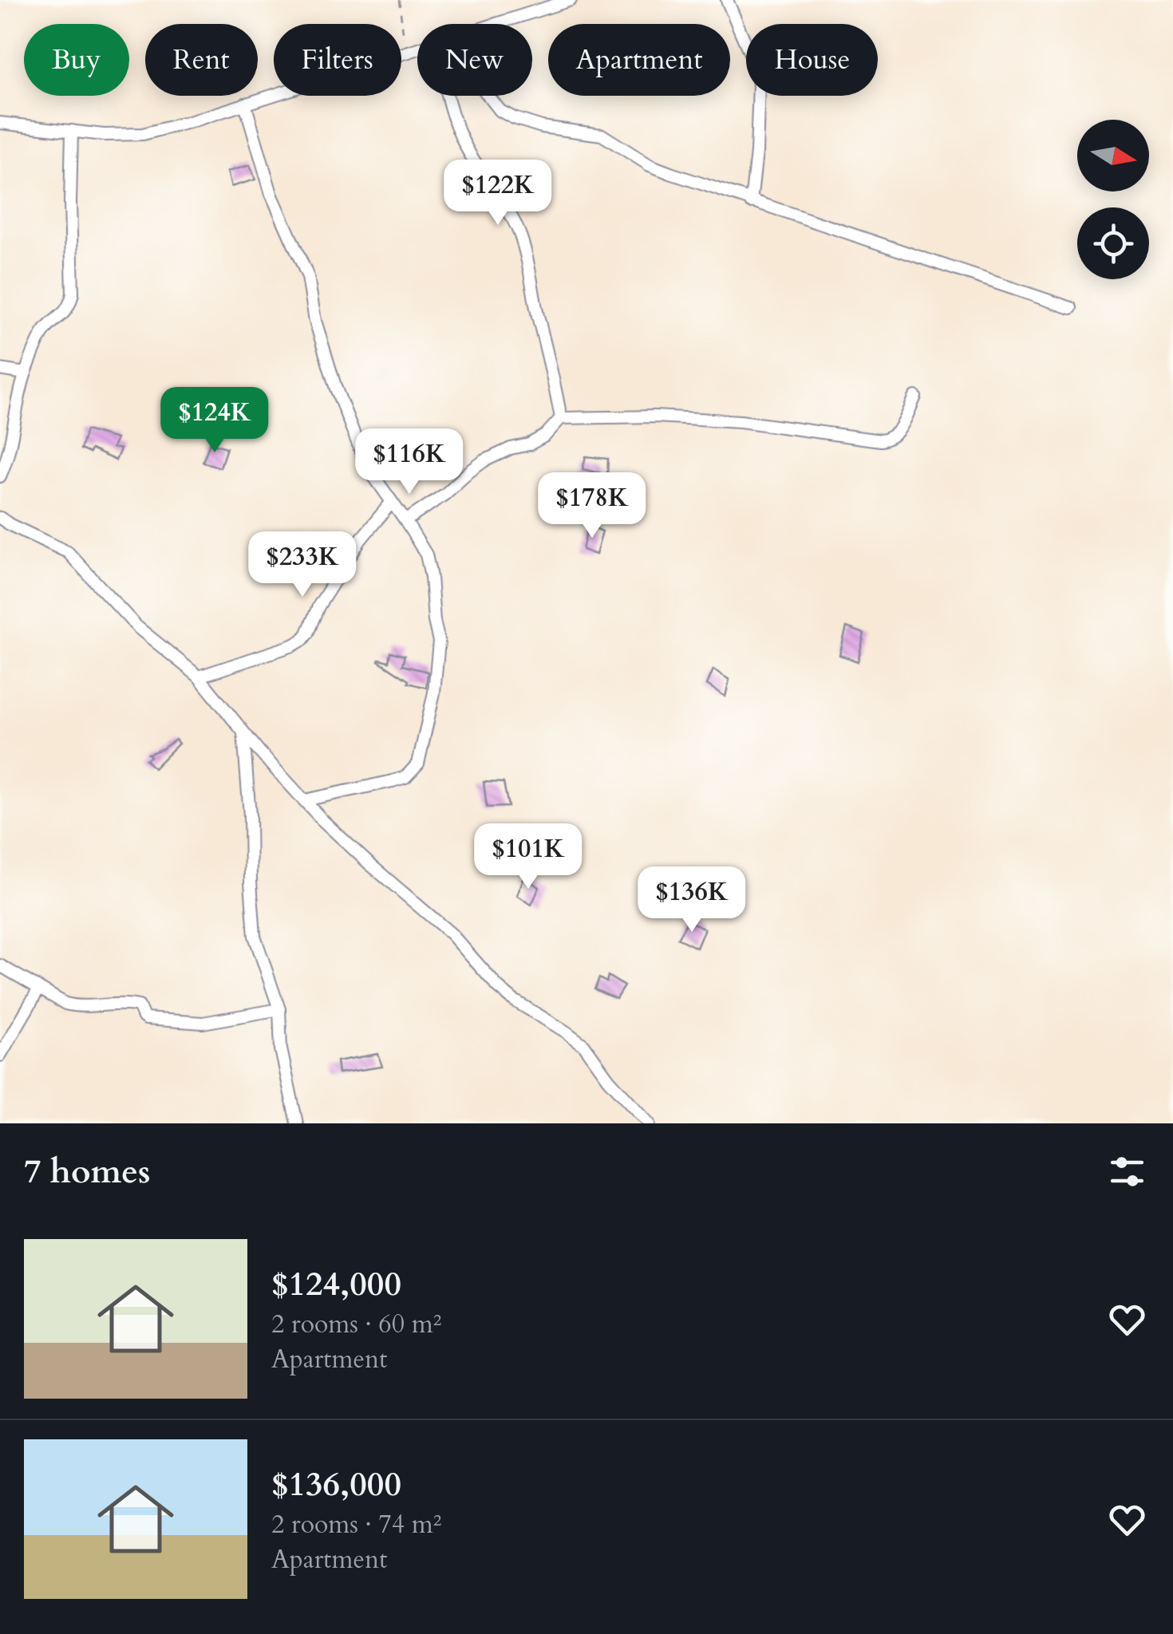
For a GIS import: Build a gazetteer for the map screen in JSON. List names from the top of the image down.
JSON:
{
  "north": "right",
  "page": {
    "chip": [
      "Buy",
      "Rent",
      "Filters",
      "New",
      "Apartment",
      "House"
    ],
    "price": [
      "$122K",
      "$124K",
      "$116K",
      "$178K",
      "$233K",
      "$101K",
      "$136K"
    ],
    "heading": "7 homes",
    "list": [
      {
        "name": "$124,000",
        "note": "2 rooms · 60 m² · Apartment"
      },
      {
        "name": "$136,000",
        "note": "2 rooms · 74 m² · Apartment"
      }
    ]
  }
}
